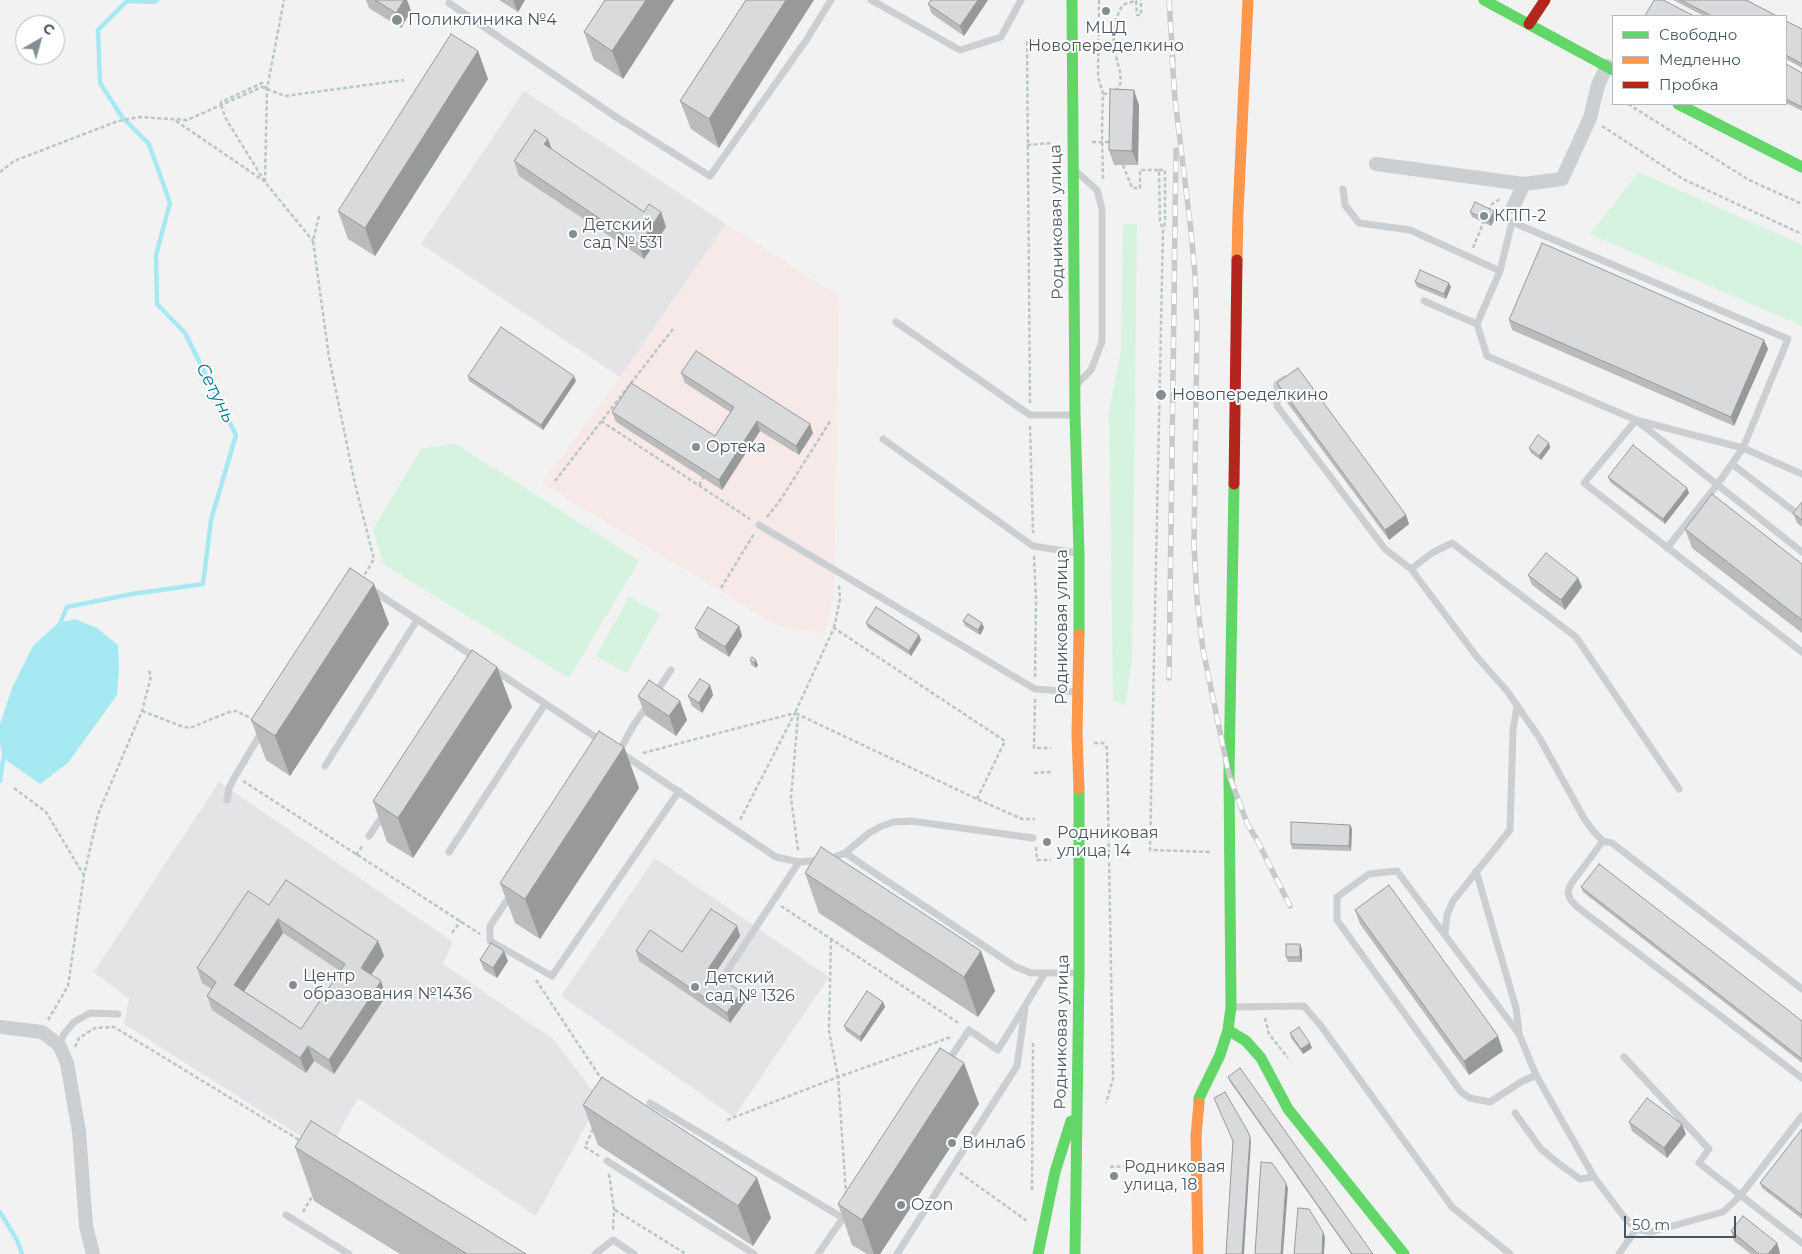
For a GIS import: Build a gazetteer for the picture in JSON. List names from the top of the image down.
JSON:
{
  "streets": {
    "street": ["Родниковая улица"]
  },
  "water": ["Сетунь"],
  "places": [
    "МЦД Новопеределкино",
    "Поликлиника №4",
    "КПП-2",
    "Детский сад № 531",
    "Новопеределкино",
    "Ортека",
    "Родниковая улица, 14",
    "Центр образования №1436",
    "Детский сад № 1326",
    "Винлаб",
    "Родниковая улица, 18",
    "Ozon"
  ],
  "legend": ["Свободно", "Медленно", "Пробка"],
  "scale_bar": "50 m",
  "north": "top right"
}
